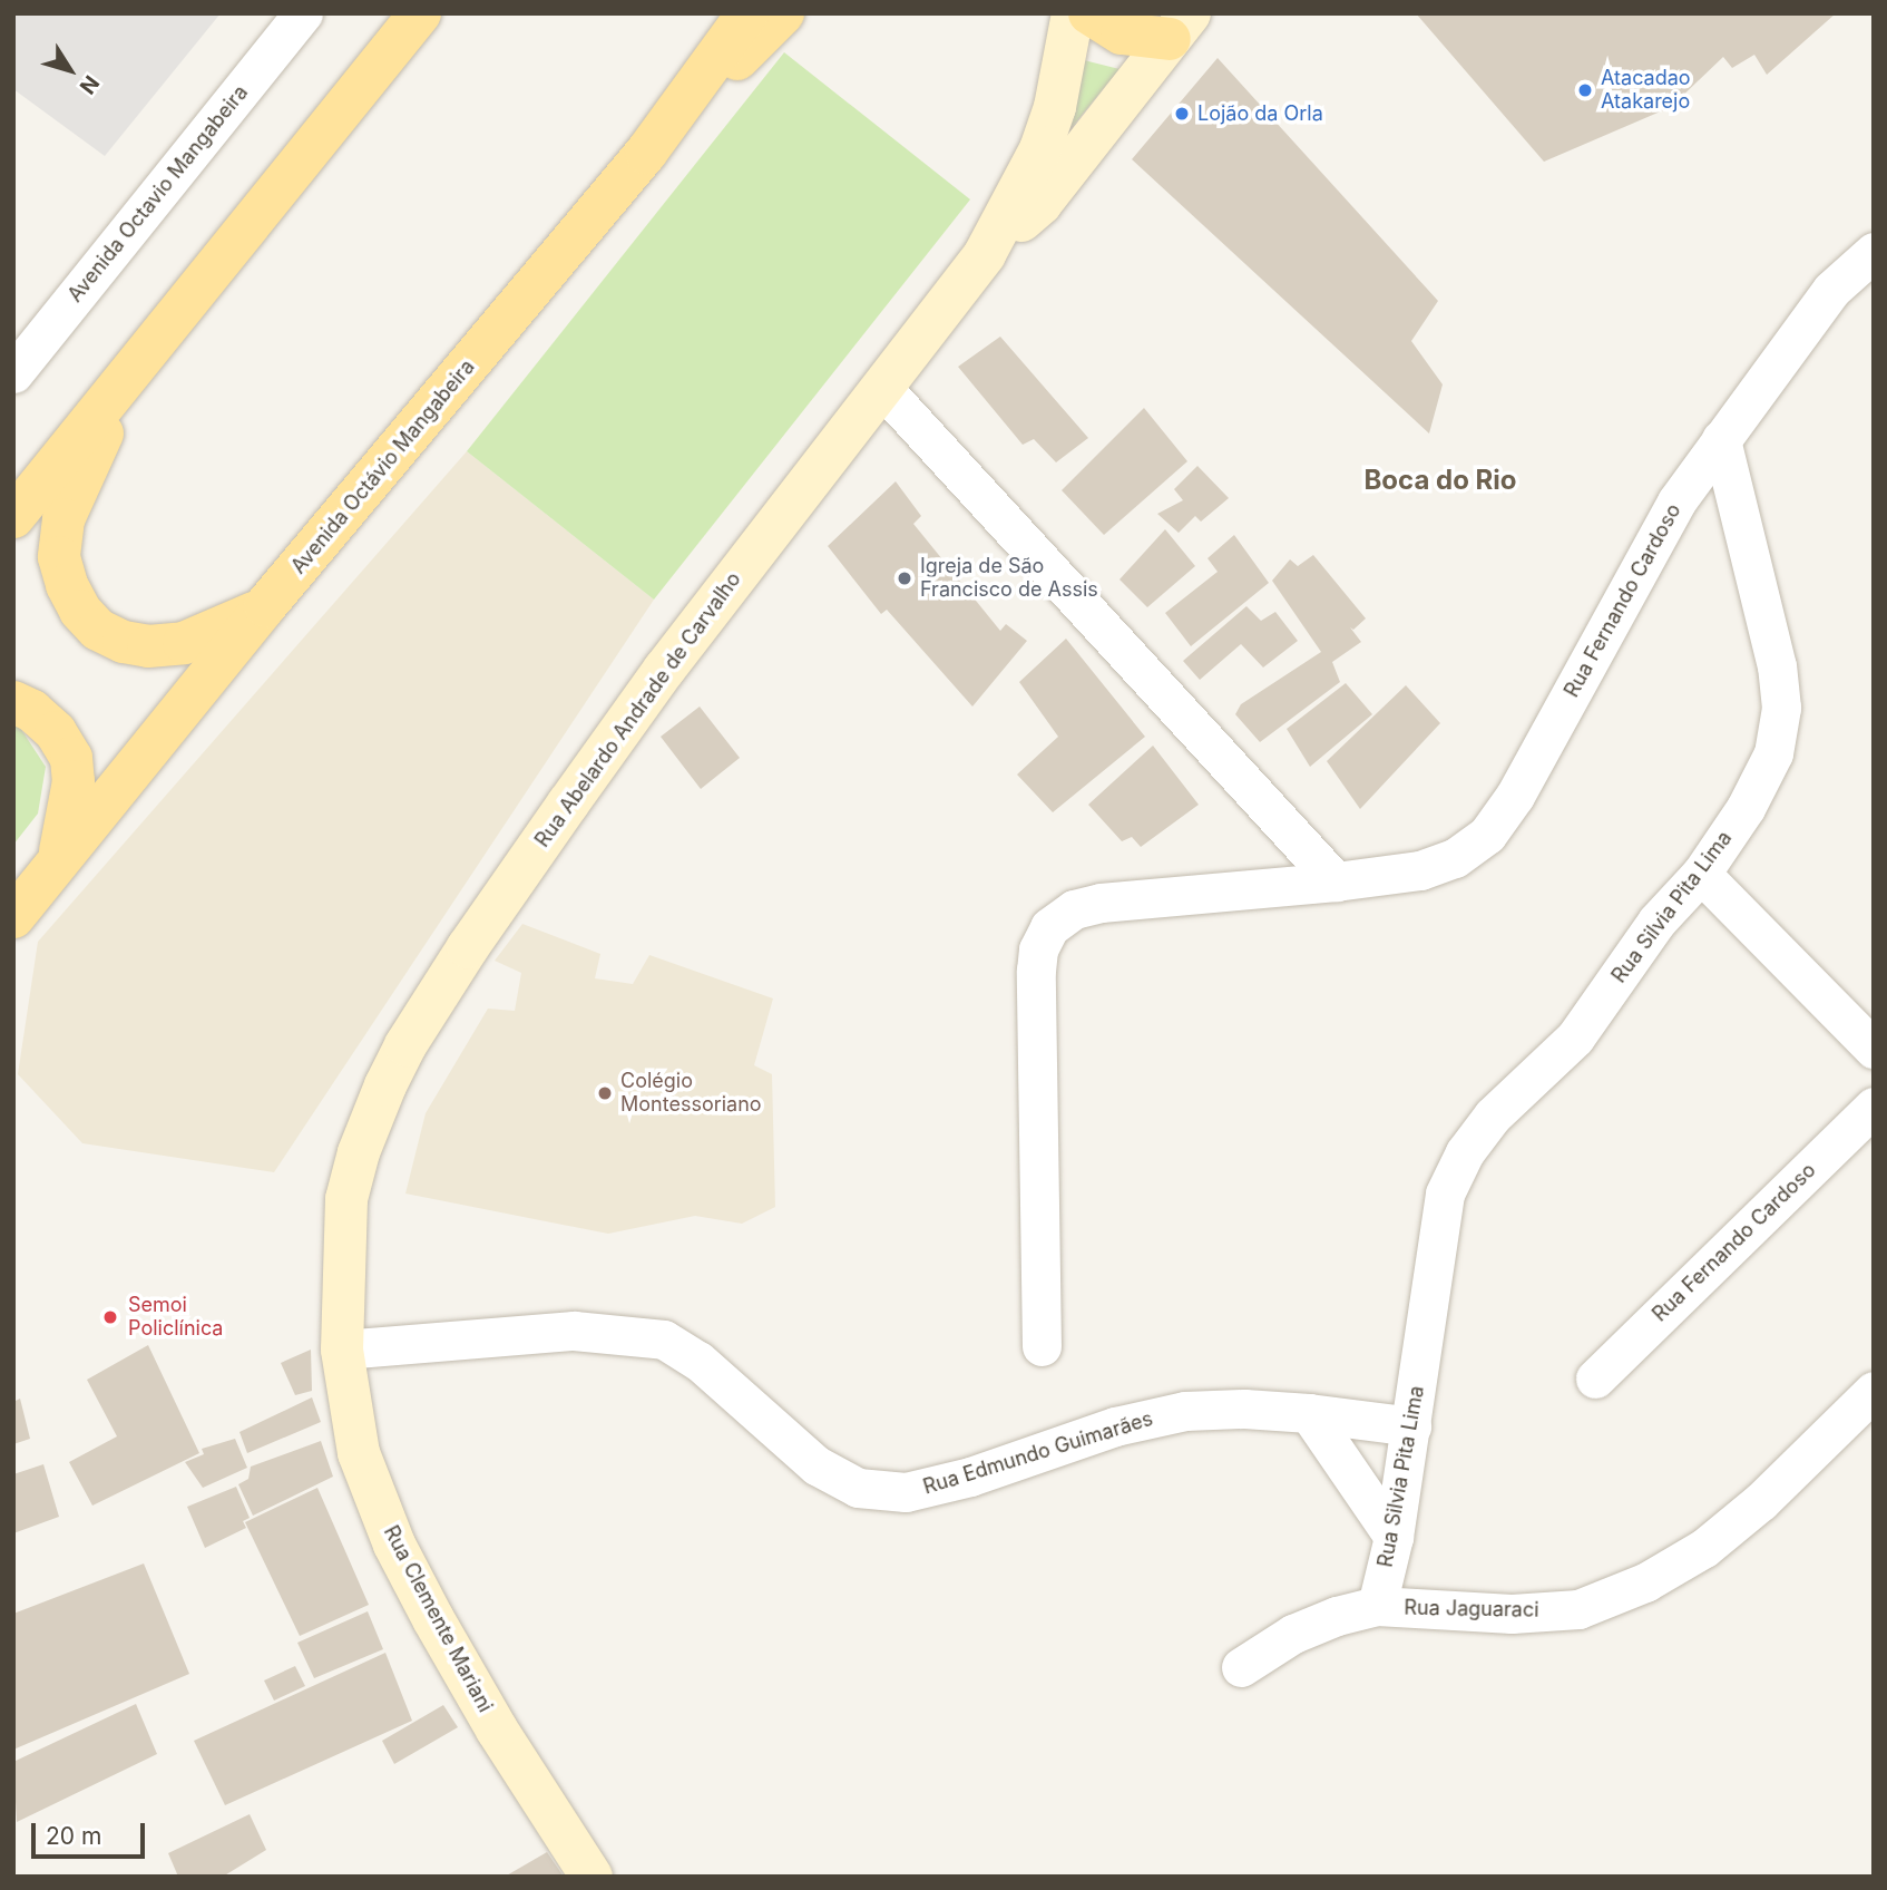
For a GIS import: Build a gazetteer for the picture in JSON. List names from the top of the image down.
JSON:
{
  "streets": {
    "main road": ["Avenida Octávio Mangabeira"],
    "street": [
      "Avenida Octavio Mangabeira",
      "Rua Fernando Cardoso",
      "Rua Abelardo Andrade de Carvalho",
      "Rua Silvia Pita Lima",
      "Rua Edmundo Guimarães",
      "Rua Jaguaraci",
      "Rua Clemente Mariani"
    ]
  },
  "crossings": [
    ["Rua Fernando Cardoso", "Rua Silvia Pita Lima"],
    ["Rua Abelardo Andrade de Carvalho", "Rua Clemente Mariani"],
    ["Rua Silvia Pita Lima", "Rua Edmundo Guimarães"],
    ["Rua Silvia Pita Lima", "Rua Jaguaraci"],
    ["Rua Edmundo Guimarães", "Rua Clemente Mariani"]
  ],
  "districts": ["Boca do Rio"],
  "places": [
    "Atacadao Atakarejo",
    "Lojão da Orla",
    "Igreja de São Francisco de Assis",
    "Colégio Montessoriano",
    "Semoi Policlínica"
  ],
  "scale_bar": "20 m",
  "north": "bottom right"
}
